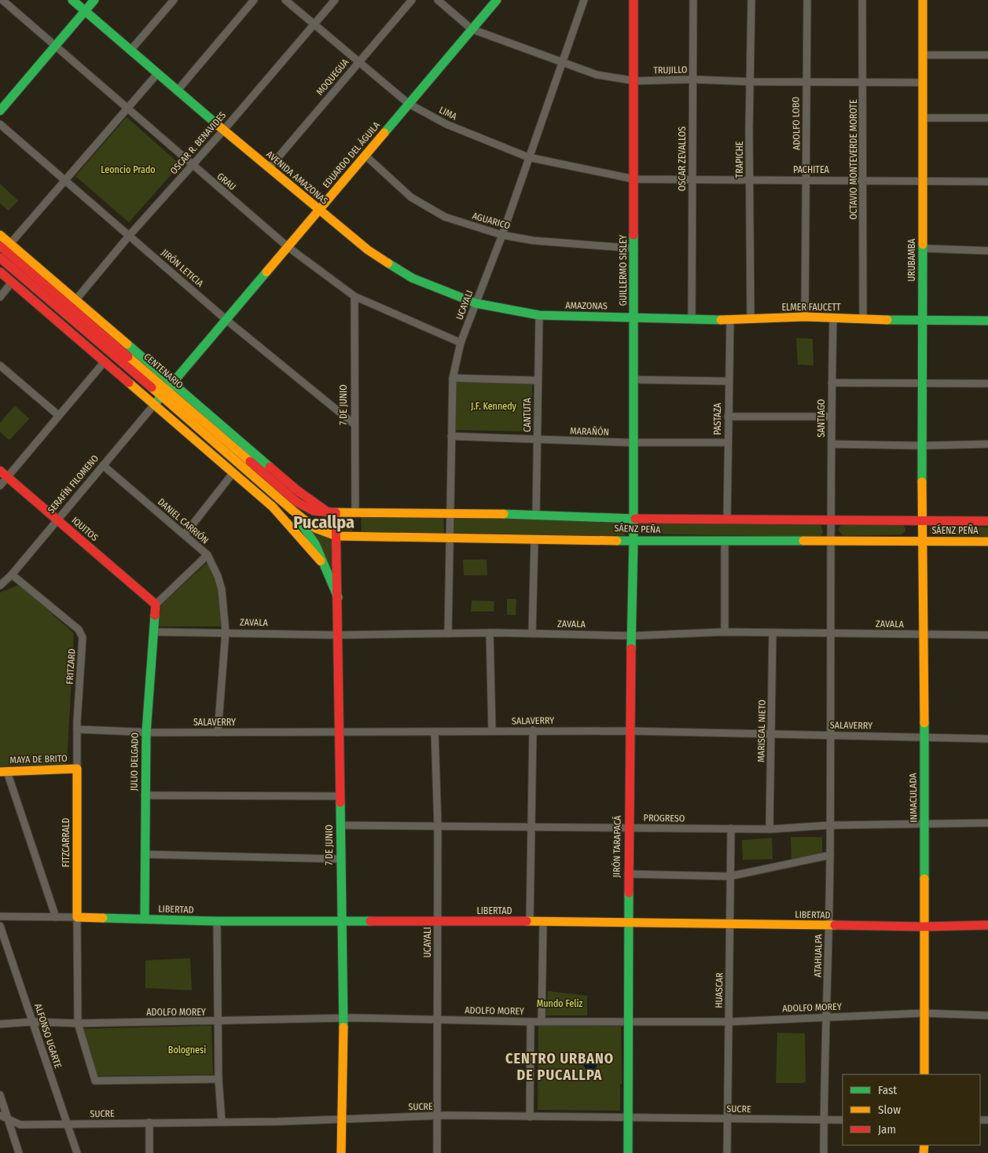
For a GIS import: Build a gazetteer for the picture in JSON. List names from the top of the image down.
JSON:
{
  "streets": {
    "main road": [
      "EDUARDO DEL ÁGUILA",
      "AVENIDA AMAZONAS",
      "URUBAMBA",
      "GUILLERMO SISLEY",
      "AMAZONAS",
      "ELMER FAUCETT",
      "CENTENARIO",
      "7 DE JUNIO",
      "SERAFÍN FILOMENO",
      "IQUITOS",
      "SÁENZ PEÑA",
      "MAYA DE BRITO",
      "JULIO DELGADO",
      "INMACULADA",
      "FITZCARRALD",
      "JIRÓN TARAPACÁ",
      "LIBERTAD"
    ],
    "street": [
      "TRUJILLO",
      "MOQUEGUA",
      "LIMA",
      "ADOLFO LOBO",
      "OSCAR R. BENAVIDES",
      "OSCAR ZEVALLOS",
      "TRAPICHE",
      "OCTAVIO MONTEVERDE MOROTE",
      "PACHITEA",
      "GRAU",
      "AGUARICO",
      "JIRÓN LETICIA",
      "UCAYALI",
      "CANTUTA",
      "SANTIAGO",
      "PASTAZA",
      "MARAÑÓN",
      "DANIEL CARRIÓN",
      "ZAVALA",
      "FRITZARD",
      "SALAVERRY",
      "MARISCAL NIETO",
      "PROGRESO",
      "ATAHUALPA",
      "HUASCAR",
      "ADOLFO MOREY",
      "ALFONSO UGARTE",
      "SUCRE"
    ]
  },
  "crossings": [
    ["TRUJILLO", "ADOLFO LOBO"],
    ["TRUJILLO", "EDUARDO DEL ÁGUILA"],
    ["TRUJILLO", "OSCAR ZEVALLOS"],
    ["TRUJILLO", "TRAPICHE"],
    ["TRUJILLO", "OCTAVIO MONTEVERDE MOROTE"],
    ["TRUJILLO", "URUBAMBA"],
    ["TRUJILLO", "GUILLERMO SISLEY"],
    ["TRUJILLO", "UCAYALI"],
    ["MOQUEGUA", "LIMA"],
    ["MOQUEGUA", "AVENIDA AMAZONAS"],
    ["LIMA", "OSCAR R. BENAVIDES"],
    ["LIMA", "EDUARDO DEL ÁGUILA"],
    ["LIMA", "PACHITEA"],
    ["LIMA", "GUILLERMO SISLEY"],
    ["LIMA", "UCAYALI"],
    ["ADOLFO LOBO", "PACHITEA"],
    ["ADOLFO LOBO", "ELMER FAUCETT"],
    ["OSCAR R. BENAVIDES", "AVENIDA AMAZONAS"],
    ["OSCAR R. BENAVIDES", "GRAU"],
    ["OSCAR R. BENAVIDES", "JIRÓN LETICIA"],
    ["EDUARDO DEL ÁGUILA", "AVENIDA AMAZONAS"],
    ["EDUARDO DEL ÁGUILA", "GRAU"],
    ["EDUARDO DEL ÁGUILA", "AGUARICO"],
    ["EDUARDO DEL ÁGUILA", "JIRÓN LETICIA"],
    ["EDUARDO DEL ÁGUILA", "CENTENARIO"],
    ["EDUARDO DEL ÁGUILA", "SERAFÍN FILOMENO"],
    ["OSCAR ZEVALLOS", "PACHITEA"],
    ["OSCAR ZEVALLOS", "ELMER FAUCETT"],
    ["TRAPICHE", "PACHITEA"],
    ["TRAPICHE", "ELMER FAUCETT"],
    ["OCTAVIO MONTEVERDE MOROTE", "PACHITEA"],
    ["OCTAVIO MONTEVERDE MOROTE", "ELMER FAUCETT"],
    ["PACHITEA", "URUBAMBA"],
    ["PACHITEA", "GUILLERMO SISLEY"],
    ["AVENIDA AMAZONAS", "UCAYALI"],
    ["AVENIDA AMAZONAS", "AMAZONAS"],
    ["AVENIDA AMAZONAS", "CANTUTA"],
    ["GRAU", "UCAYALI"],
    ["GRAU", "7 DE JUNIO"],
    ["AGUARICO", "GUILLERMO SISLEY"],
    ["AGUARICO", "UCAYALI"],
    ["URUBAMBA", "ELMER FAUCETT"],
    ["URUBAMBA", "SÁENZ PEÑA"],
    ["URUBAMBA", "INMACULADA"],
    ["JIRÓN LETICIA", "7 DE JUNIO"],
    ["GUILLERMO SISLEY", "AMAZONAS"],
    ["GUILLERMO SISLEY", "ELMER FAUCETT"],
    ["GUILLERMO SISLEY", "MARAÑÓN"],
    ["GUILLERMO SISLEY", "SÁENZ PEÑA"],
    ["GUILLERMO SISLEY", "JIRÓN TARAPACÁ"],
    ["UCAYALI", "MARAÑÓN"],
    ["UCAYALI", "SÁENZ PEÑA"],
    ["UCAYALI", "ZAVALA"],
    ["UCAYALI", "SALAVERRY"],
    ["UCAYALI", "PROGRESO"],
    ["UCAYALI", "LIBERTAD"],
    ["UCAYALI", "ADOLFO MOREY"],
    ["UCAYALI", "SUCRE"],
    ["AMAZONAS", "ELMER FAUCETT"],
    ["AMAZONAS", "CANTUTA"],
    ["ELMER FAUCETT", "SANTIAGO"],
    ["ELMER FAUCETT", "PASTAZA"],
    ["CENTENARIO", "SERAFÍN FILOMENO"],
    ["CENTENARIO", "SÁENZ PEÑA"],
    ["7 DE JUNIO", "SÁENZ PEÑA"],
    ["7 DE JUNIO", "ZAVALA"],
    ["7 DE JUNIO", "SALAVERRY"],
    ["7 DE JUNIO", "PROGRESO"],
    ["7 DE JUNIO", "LIBERTAD"],
    ["7 DE JUNIO", "ADOLFO MOREY"],
    ["7 DE JUNIO", "SUCRE"],
    ["CANTUTA", "MARAÑÓN"],
    ["CANTUTA", "SÁENZ PEÑA"],
    ["SANTIAGO", "SÁENZ PEÑA"],
    ["SANTIAGO", "ZAVALA"],
    ["SANTIAGO", "ATAHUALPA"],
    ["PASTAZA", "MARAÑÓN"],
    ["PASTAZA", "SÁENZ PEÑA"],
    ["SERAFÍN FILOMENO", "DANIEL CARRIÓN"],
    ["SERAFÍN FILOMENO", "IQUITOS"],
    ["SERAFÍN FILOMENO", "FRITZARD"],
    ["DANIEL CARRIÓN", "ZAVALA"],
    ["DANIEL CARRIÓN", "SALAVERRY"],
    ["IQUITOS", "JULIO DELGADO"],
    ["SÁENZ PEÑA", "INMACULADA"],
    ["SÁENZ PEÑA", "JIRÓN TARAPACÁ"],
    ["ZAVALA", "MARISCAL NIETO"],
    ["ZAVALA", "JULIO DELGADO"],
    ["ZAVALA", "INMACULADA"],
    ["ZAVALA", "JIRÓN TARAPACÁ"],
    ["ZAVALA", "ATAHUALPA"],
    ["FRITZARD", "SALAVERRY"],
    ["FRITZARD", "MAYA DE BRITO"],
    ["FRITZARD", "FITZCARRALD"],
    ["SALAVERRY", "MARISCAL NIETO"],
    ["SALAVERRY", "JULIO DELGADO"],
    ["SALAVERRY", "INMACULADA"],
    ["SALAVERRY", "JIRÓN TARAPACÁ"],
    ["SALAVERRY", "ATAHUALPA"],
    ["MARISCAL NIETO", "PROGRESO"],
    ["MAYA DE BRITO", "FITZCARRALD"],
    ["JULIO DELGADO", "LIBERTAD"],
    ["INMACULADA", "PROGRESO"],
    ["INMACULADA", "LIBERTAD"],
    ["INMACULADA", "ADOLFO MOREY"],
    ["PROGRESO", "JIRÓN TARAPACÁ"],
    ["PROGRESO", "ATAHUALPA"],
    ["PROGRESO", "HUASCAR"],
    ["FITZCARRALD", "LIBERTAD"],
    ["JIRÓN TARAPACÁ", "LIBERTAD"],
    ["JIRÓN TARAPACÁ", "ADOLFO MOREY"],
    ["JIRÓN TARAPACÁ", "SUCRE"],
    ["LIBERTAD", "ATAHUALPA"],
    ["LIBERTAD", "HUASCAR"],
    ["ATAHUALPA", "ADOLFO MOREY"],
    ["ATAHUALPA", "SUCRE"],
    ["HUASCAR", "ADOLFO MOREY"],
    ["HUASCAR", "SUCRE"],
    ["ADOLFO MOREY", "ALFONSO UGARTE"],
    ["ALFONSO UGARTE", "SUCRE"]
  ],
  "districts": ["Pucallpa", "CENTRO URBANO DE PUCALLPA"],
  "parks": [
    "Leoncio Prado",
    "J.F. Kennedy",
    "Mundo Feliz",
    "Bolognesi"
  ],
  "legend": ["Fast", "Slow", "Jam"]
}
